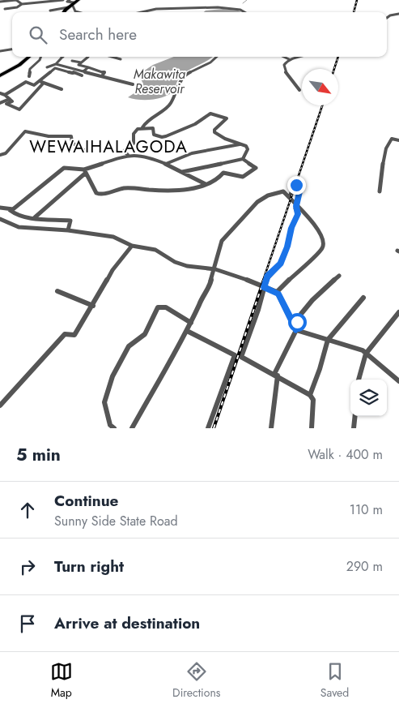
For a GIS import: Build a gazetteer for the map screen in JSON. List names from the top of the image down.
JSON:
{
  "districts": ["WEWAIHALAGODA"],
  "water": ["Makawita Reservoir"],
  "north": "bottom right",
  "page": {
    "search": "Search here",
    "heading": ["5 min", "Walk · 400 m"],
    "list": [
      ["Continue", "Sunny Side State Road", "110 m"],
      ["Turn right", "290 m"],
      "Arrive at destination"
    ],
    "nav": ["Map", "Directions", "Saved"]
  }
}
